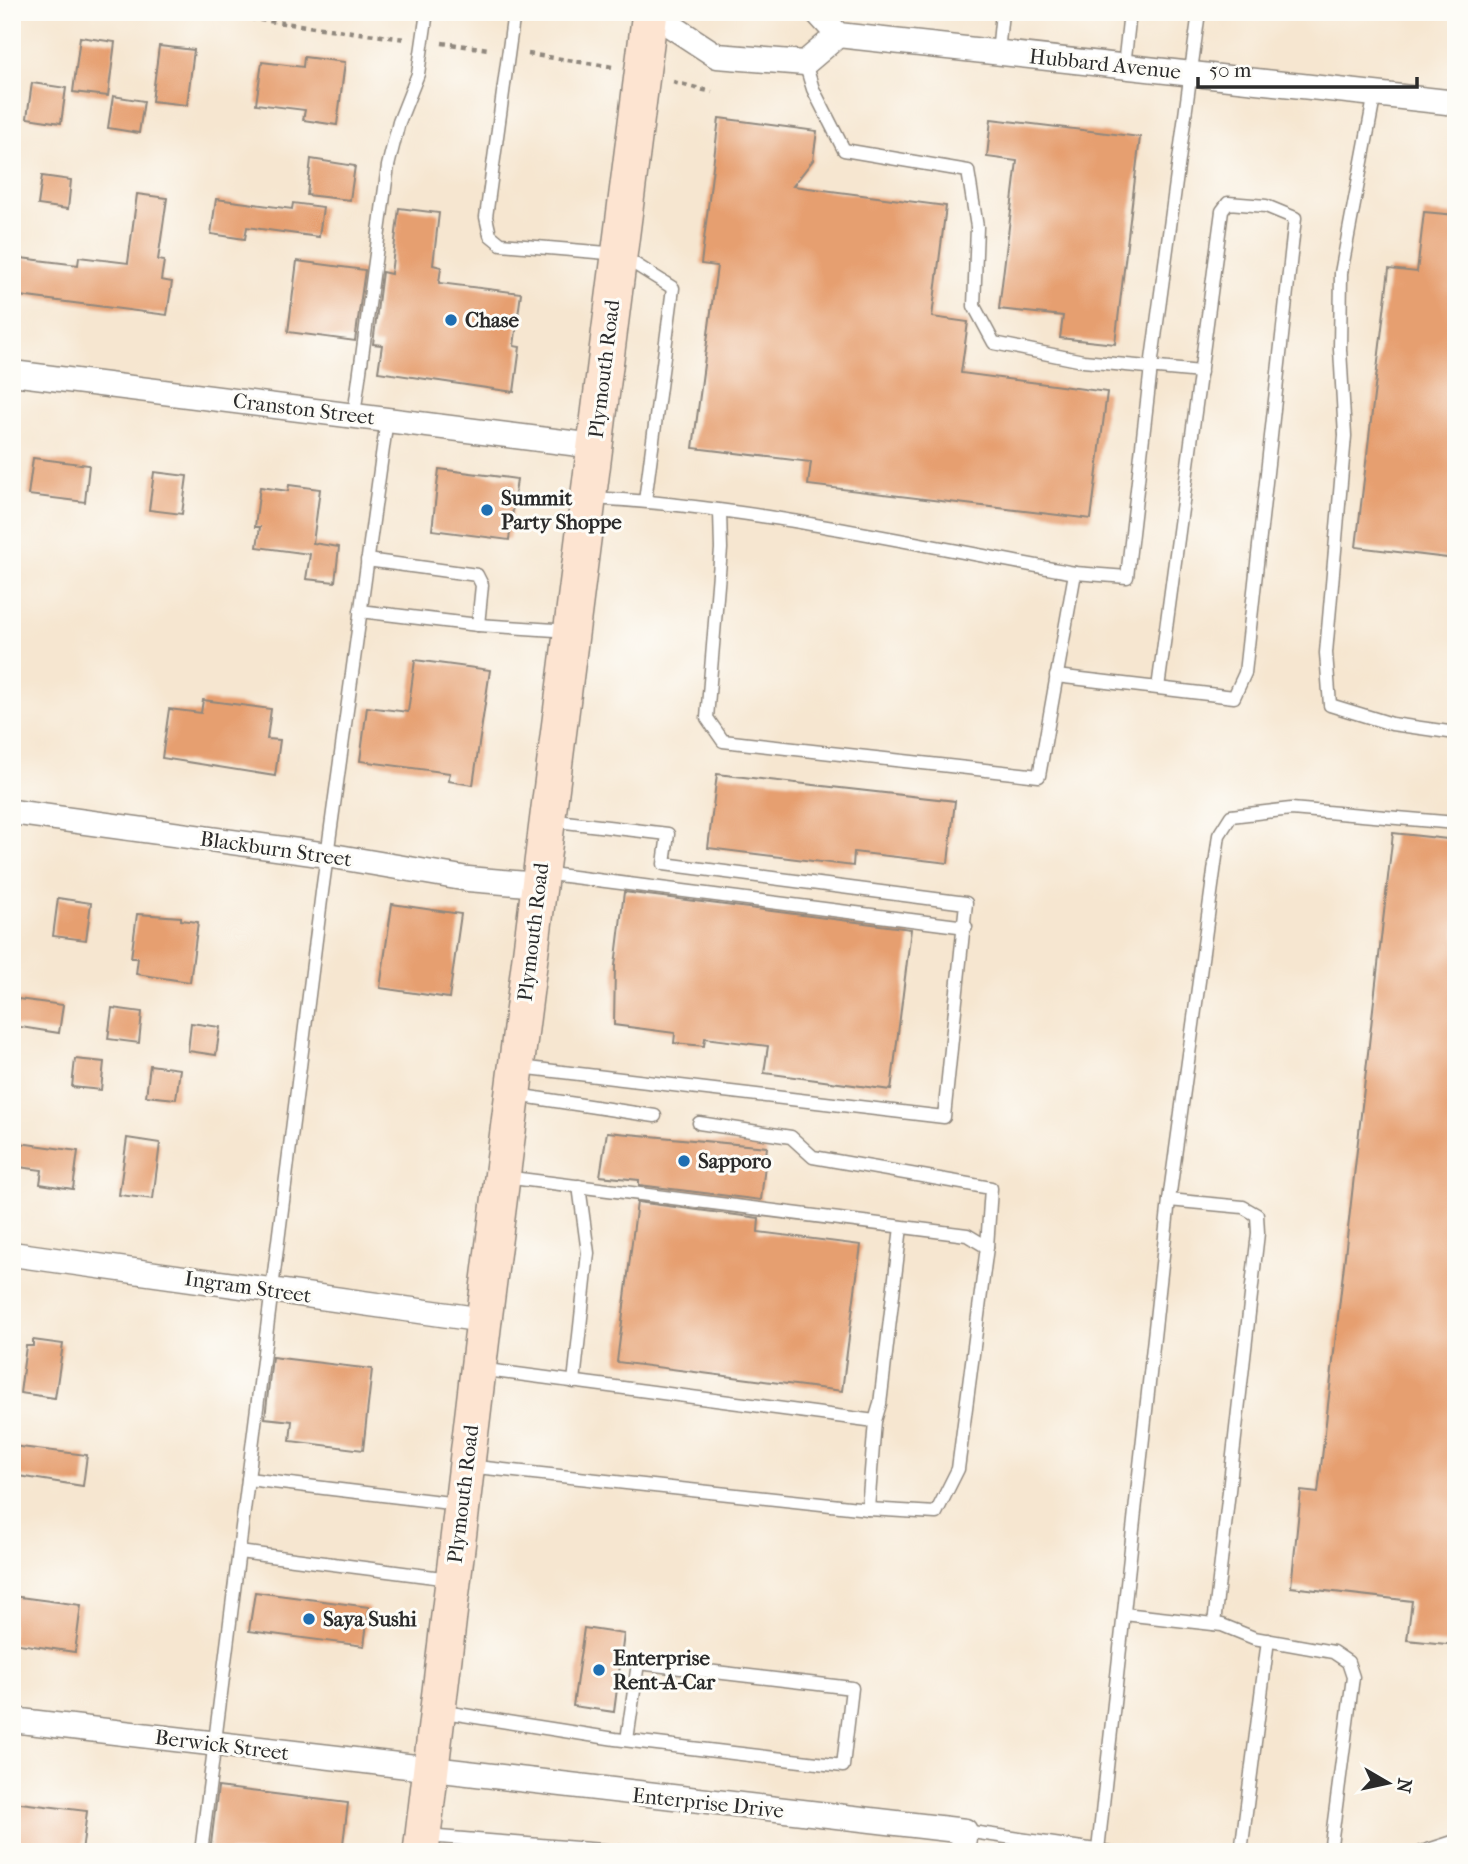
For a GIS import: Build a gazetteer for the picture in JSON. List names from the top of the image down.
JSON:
{
  "streets": {
    "main road": ["Plymouth Road"],
    "street": [
      "Hubbard Avenue",
      "Cranston Street",
      "Blackburn Street",
      "Ingram Street",
      "Berwick Street",
      "Enterprise Drive"
    ]
  },
  "crossings": [
    ["Plymouth Road", "Cranston Street"],
    ["Plymouth Road", "Blackburn Street"],
    ["Plymouth Road", "Ingram Street"],
    ["Plymouth Road", "Berwick Street"],
    ["Plymouth Road", "Enterprise Drive"],
    ["Berwick Street", "Enterprise Drive"]
  ],
  "places": [
    "Chase",
    "Summit Party Shoppe",
    "Sapporo",
    "Saya Sushi",
    "Enterprise Rent-A-Car"
  ],
  "scale_bar": "50 m",
  "north": "right"
}
